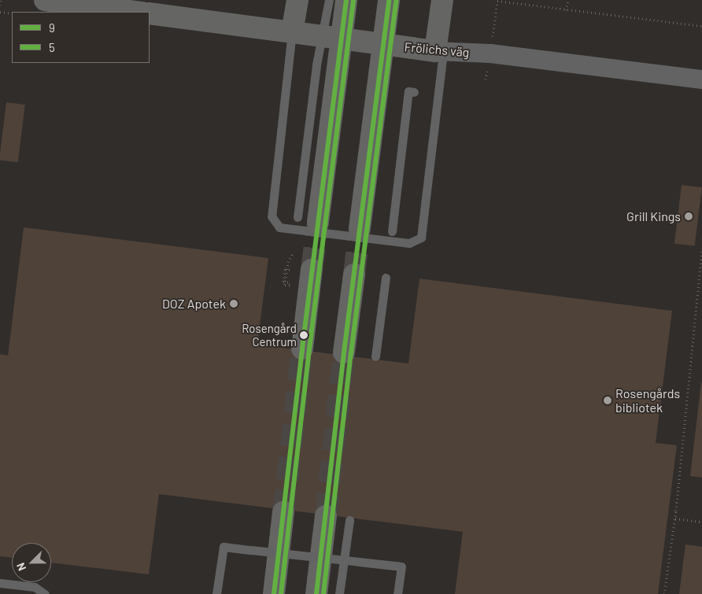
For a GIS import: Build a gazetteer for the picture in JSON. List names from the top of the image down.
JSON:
{
  "streets": {
    "main road": ["Frölichs väg"]
  },
  "places": [
    "Grill Kings",
    "DOZ Apotek",
    "Rosengård Centrum",
    "Rosengårds bibliotek"
  ],
  "lines": ["transit line 9", "transit line 5"],
  "legend": ["9", "5"],
  "north": "bottom left"
}
